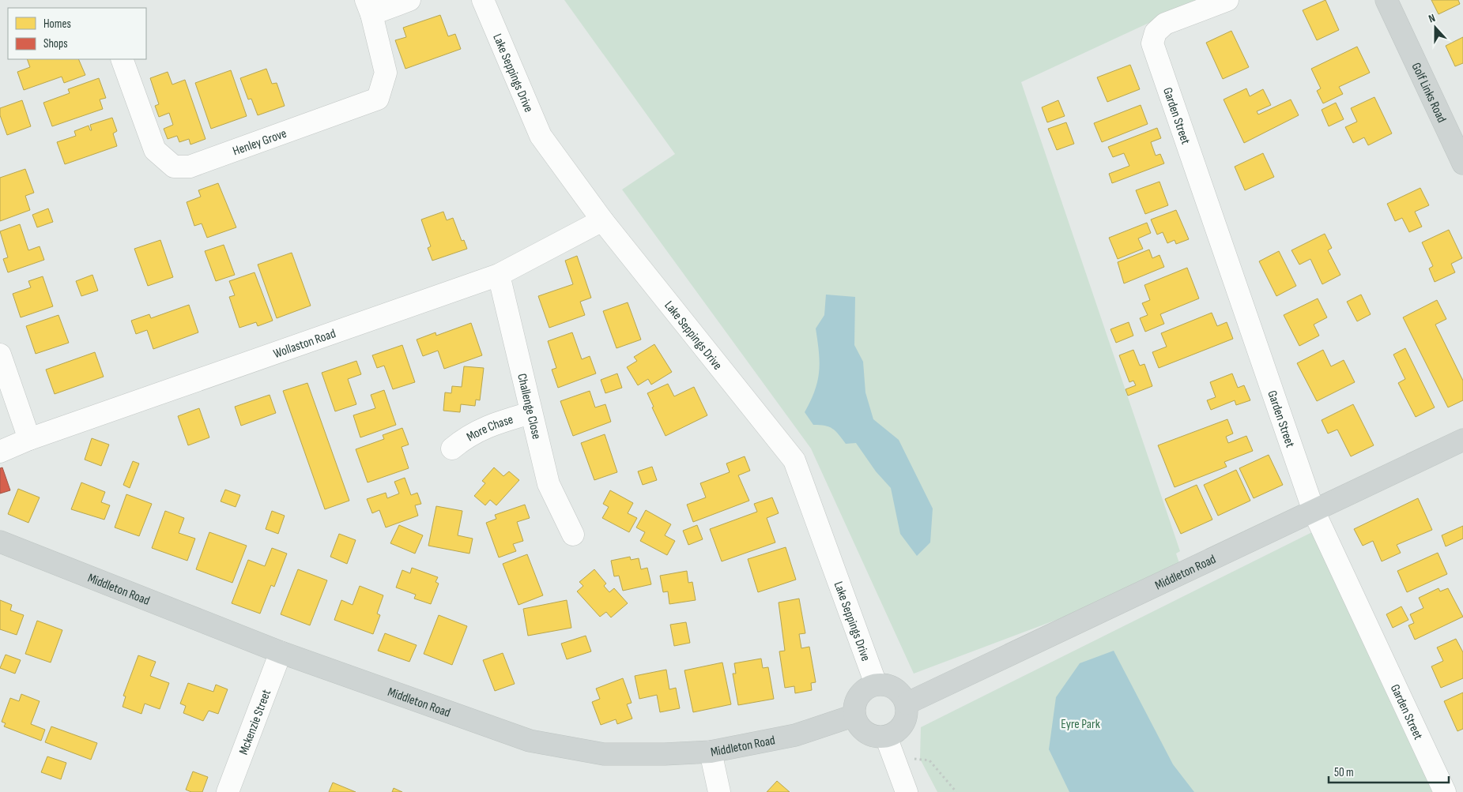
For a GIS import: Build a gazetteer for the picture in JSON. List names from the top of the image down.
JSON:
{
  "streets": {
    "main road": ["Golf Links Road", "Middleton Road"],
    "street": [
      "Lake Seppings Drive",
      "Garden Street",
      "Henley Grove",
      "Wollaston Road",
      "Challenge Close",
      "More Chase",
      "Mckenzie Street"
    ]
  },
  "crossings": [
    ["Lake Seppings Drive", "Wollaston Road"],
    ["Lake Seppings Drive", "Middleton Road"],
    ["Garden Street", "Middleton Road"],
    ["Wollaston Road", "Challenge Close"],
    ["Challenge Close", "More Chase"],
    ["Middleton Road", "Mckenzie Street"]
  ],
  "parks": ["Eyre Park"],
  "legend": ["Homes", "Shops"],
  "scale_bar": "50 m",
  "north": "top"
}
